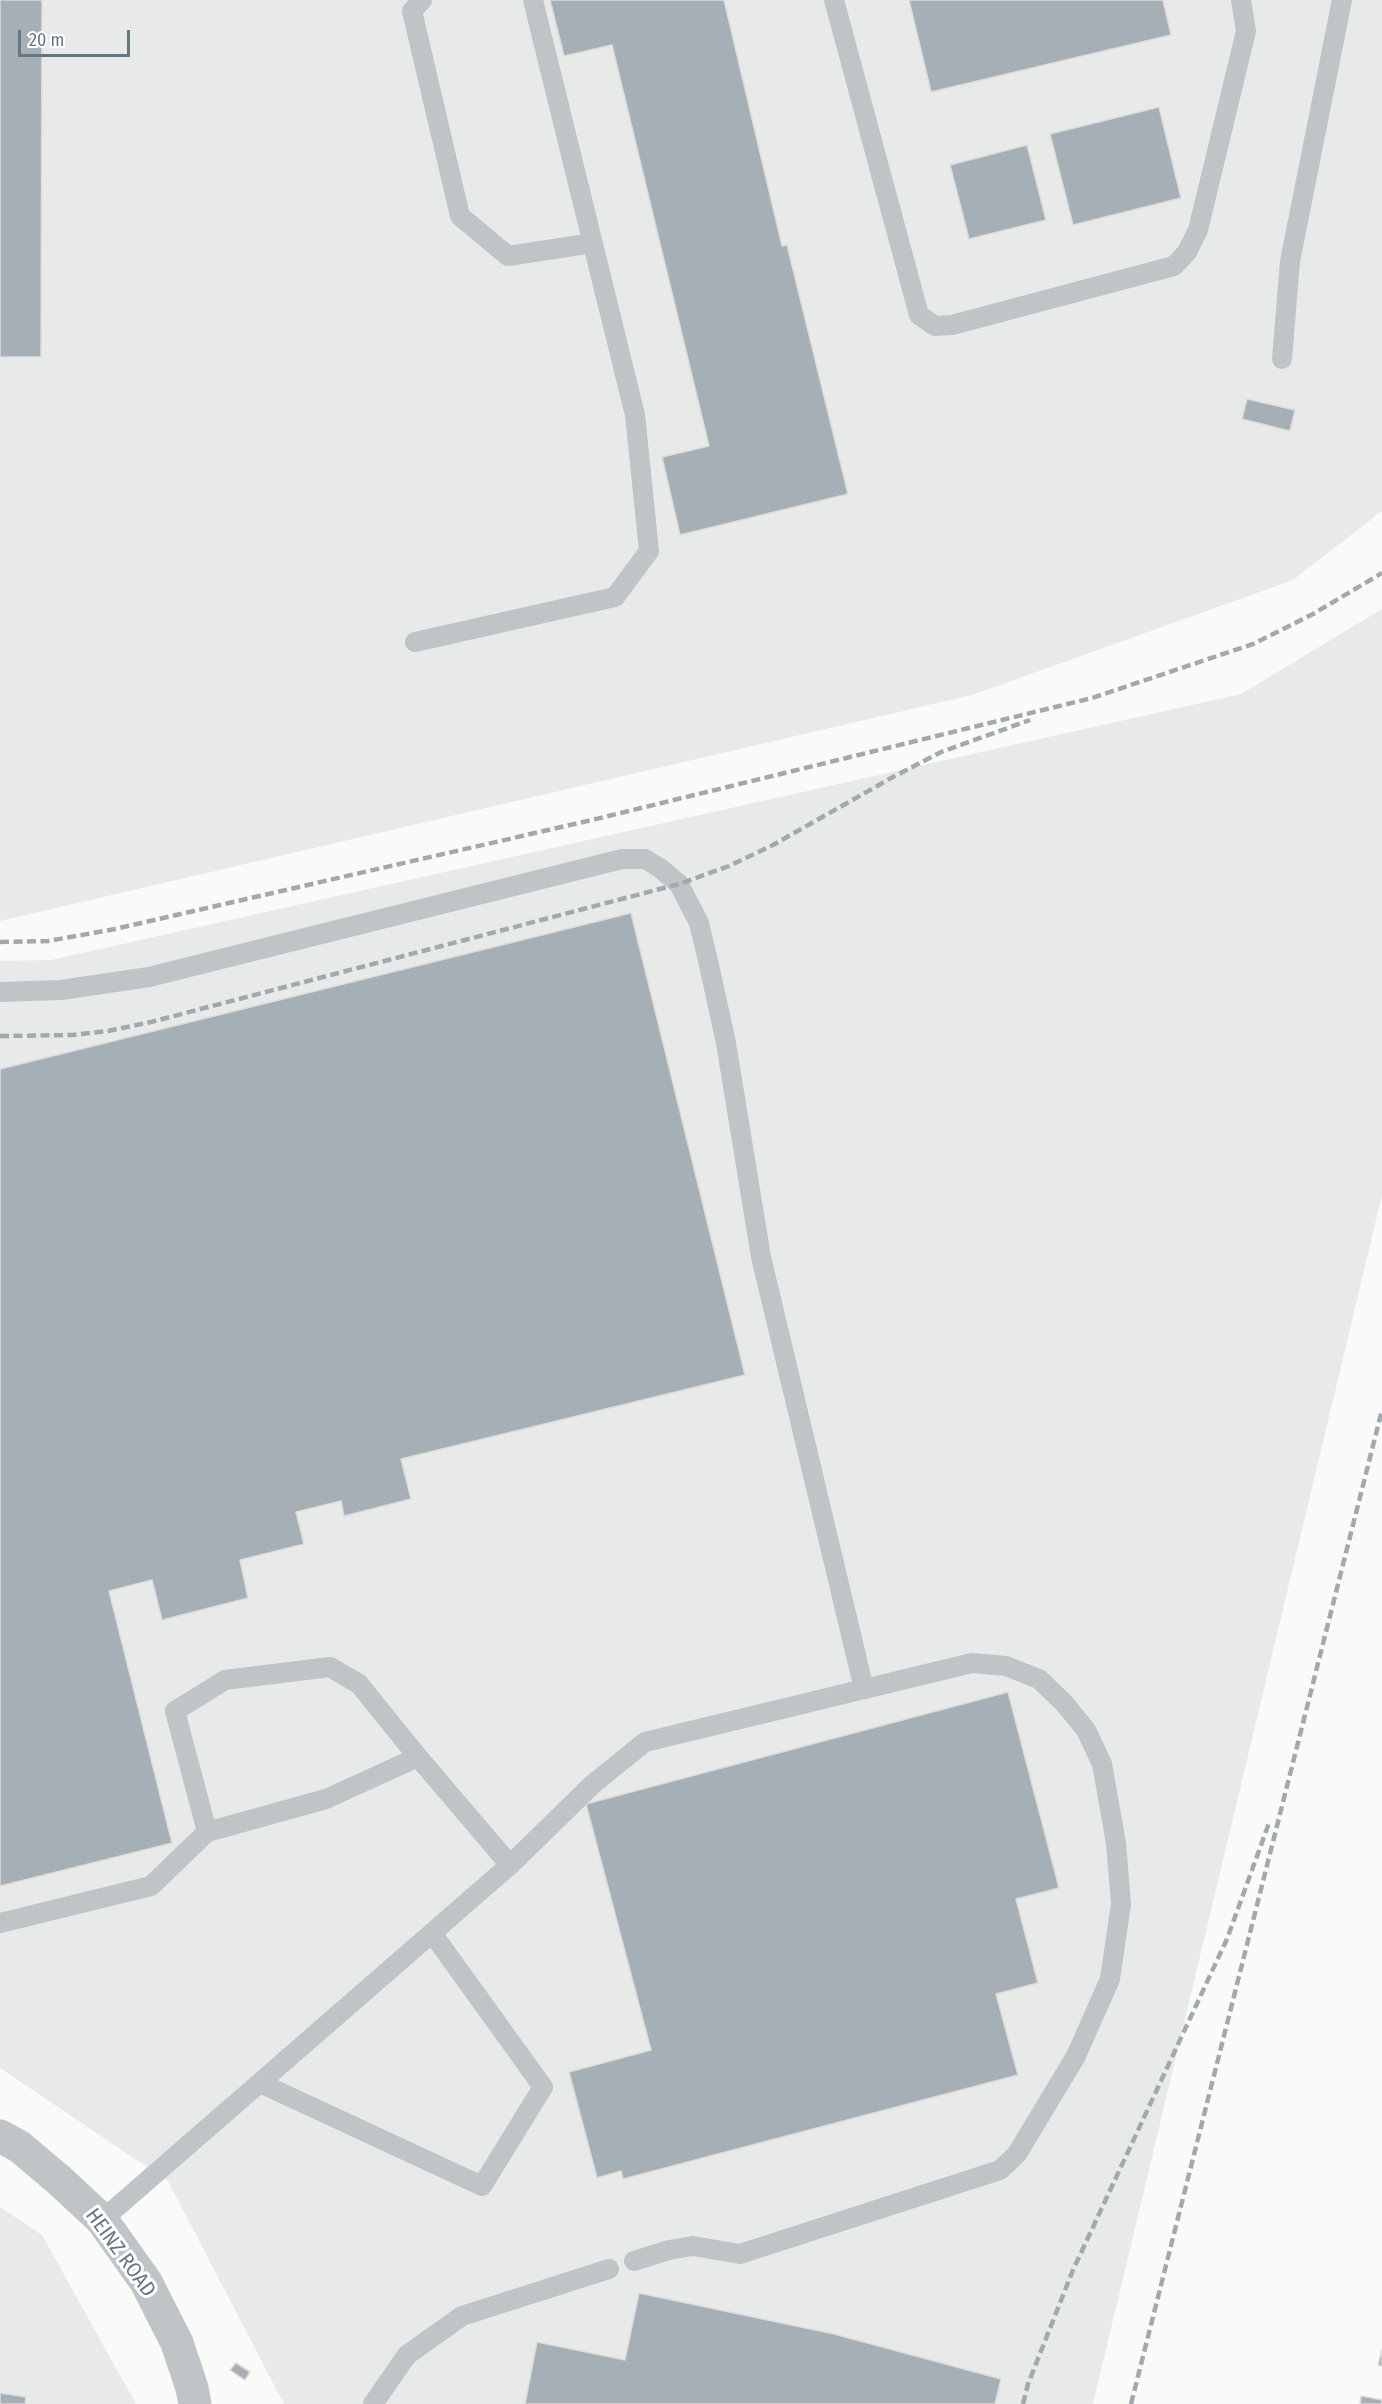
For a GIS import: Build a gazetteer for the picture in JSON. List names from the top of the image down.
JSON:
{
  "streets": {
    "street": ["HEINZ ROAD"]
  },
  "scale_bar": "20 m"
}
